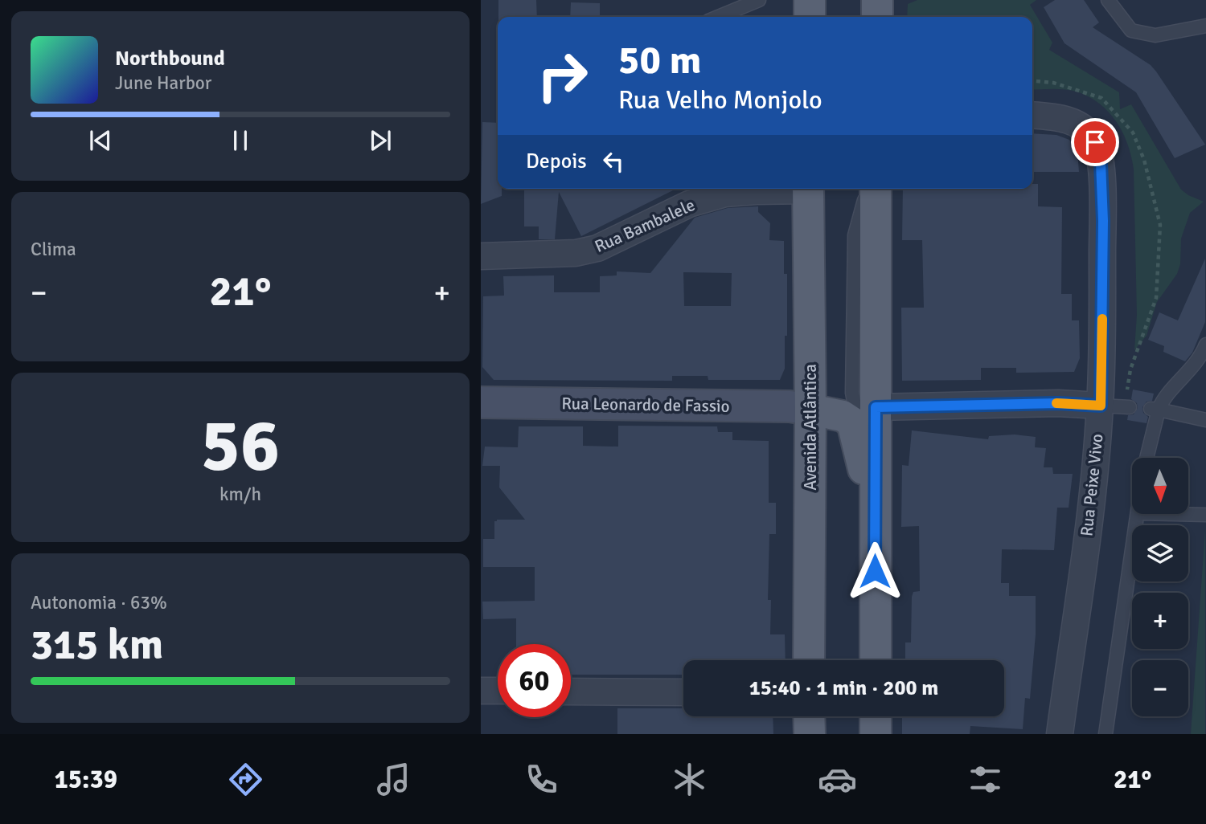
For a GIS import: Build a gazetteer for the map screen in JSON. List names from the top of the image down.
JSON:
{
  "streets": {
    "main road": ["Avenida Atlântica"],
    "street": ["Rua Bambalele", "Rua Leonardo de Fassio", "Rua Peixe Vivo"]
  },
  "crossings": [
    ["Rua Leonardo de Fassio", "Avenida Atlântica"]
  ],
  "north": "bottom",
  "page": {
    "turn": ["50 m", "Rua Velho Monjolo"],
    "song": ["Northbound", "June Harbor"],
    "then": "Depois",
    "tile": [
      "Clima",
      ["56", "km/h"],
      ["Autonomia · 63%", "315 km"]
    ],
    "heat": ["−", "21°", "+"],
    "map_buttons": ["+", "−"],
    "limit": "60",
    "trip": "15:40 · 1 min · 200 m",
    "tabs": ["15:39", "21°"]
  }
}
